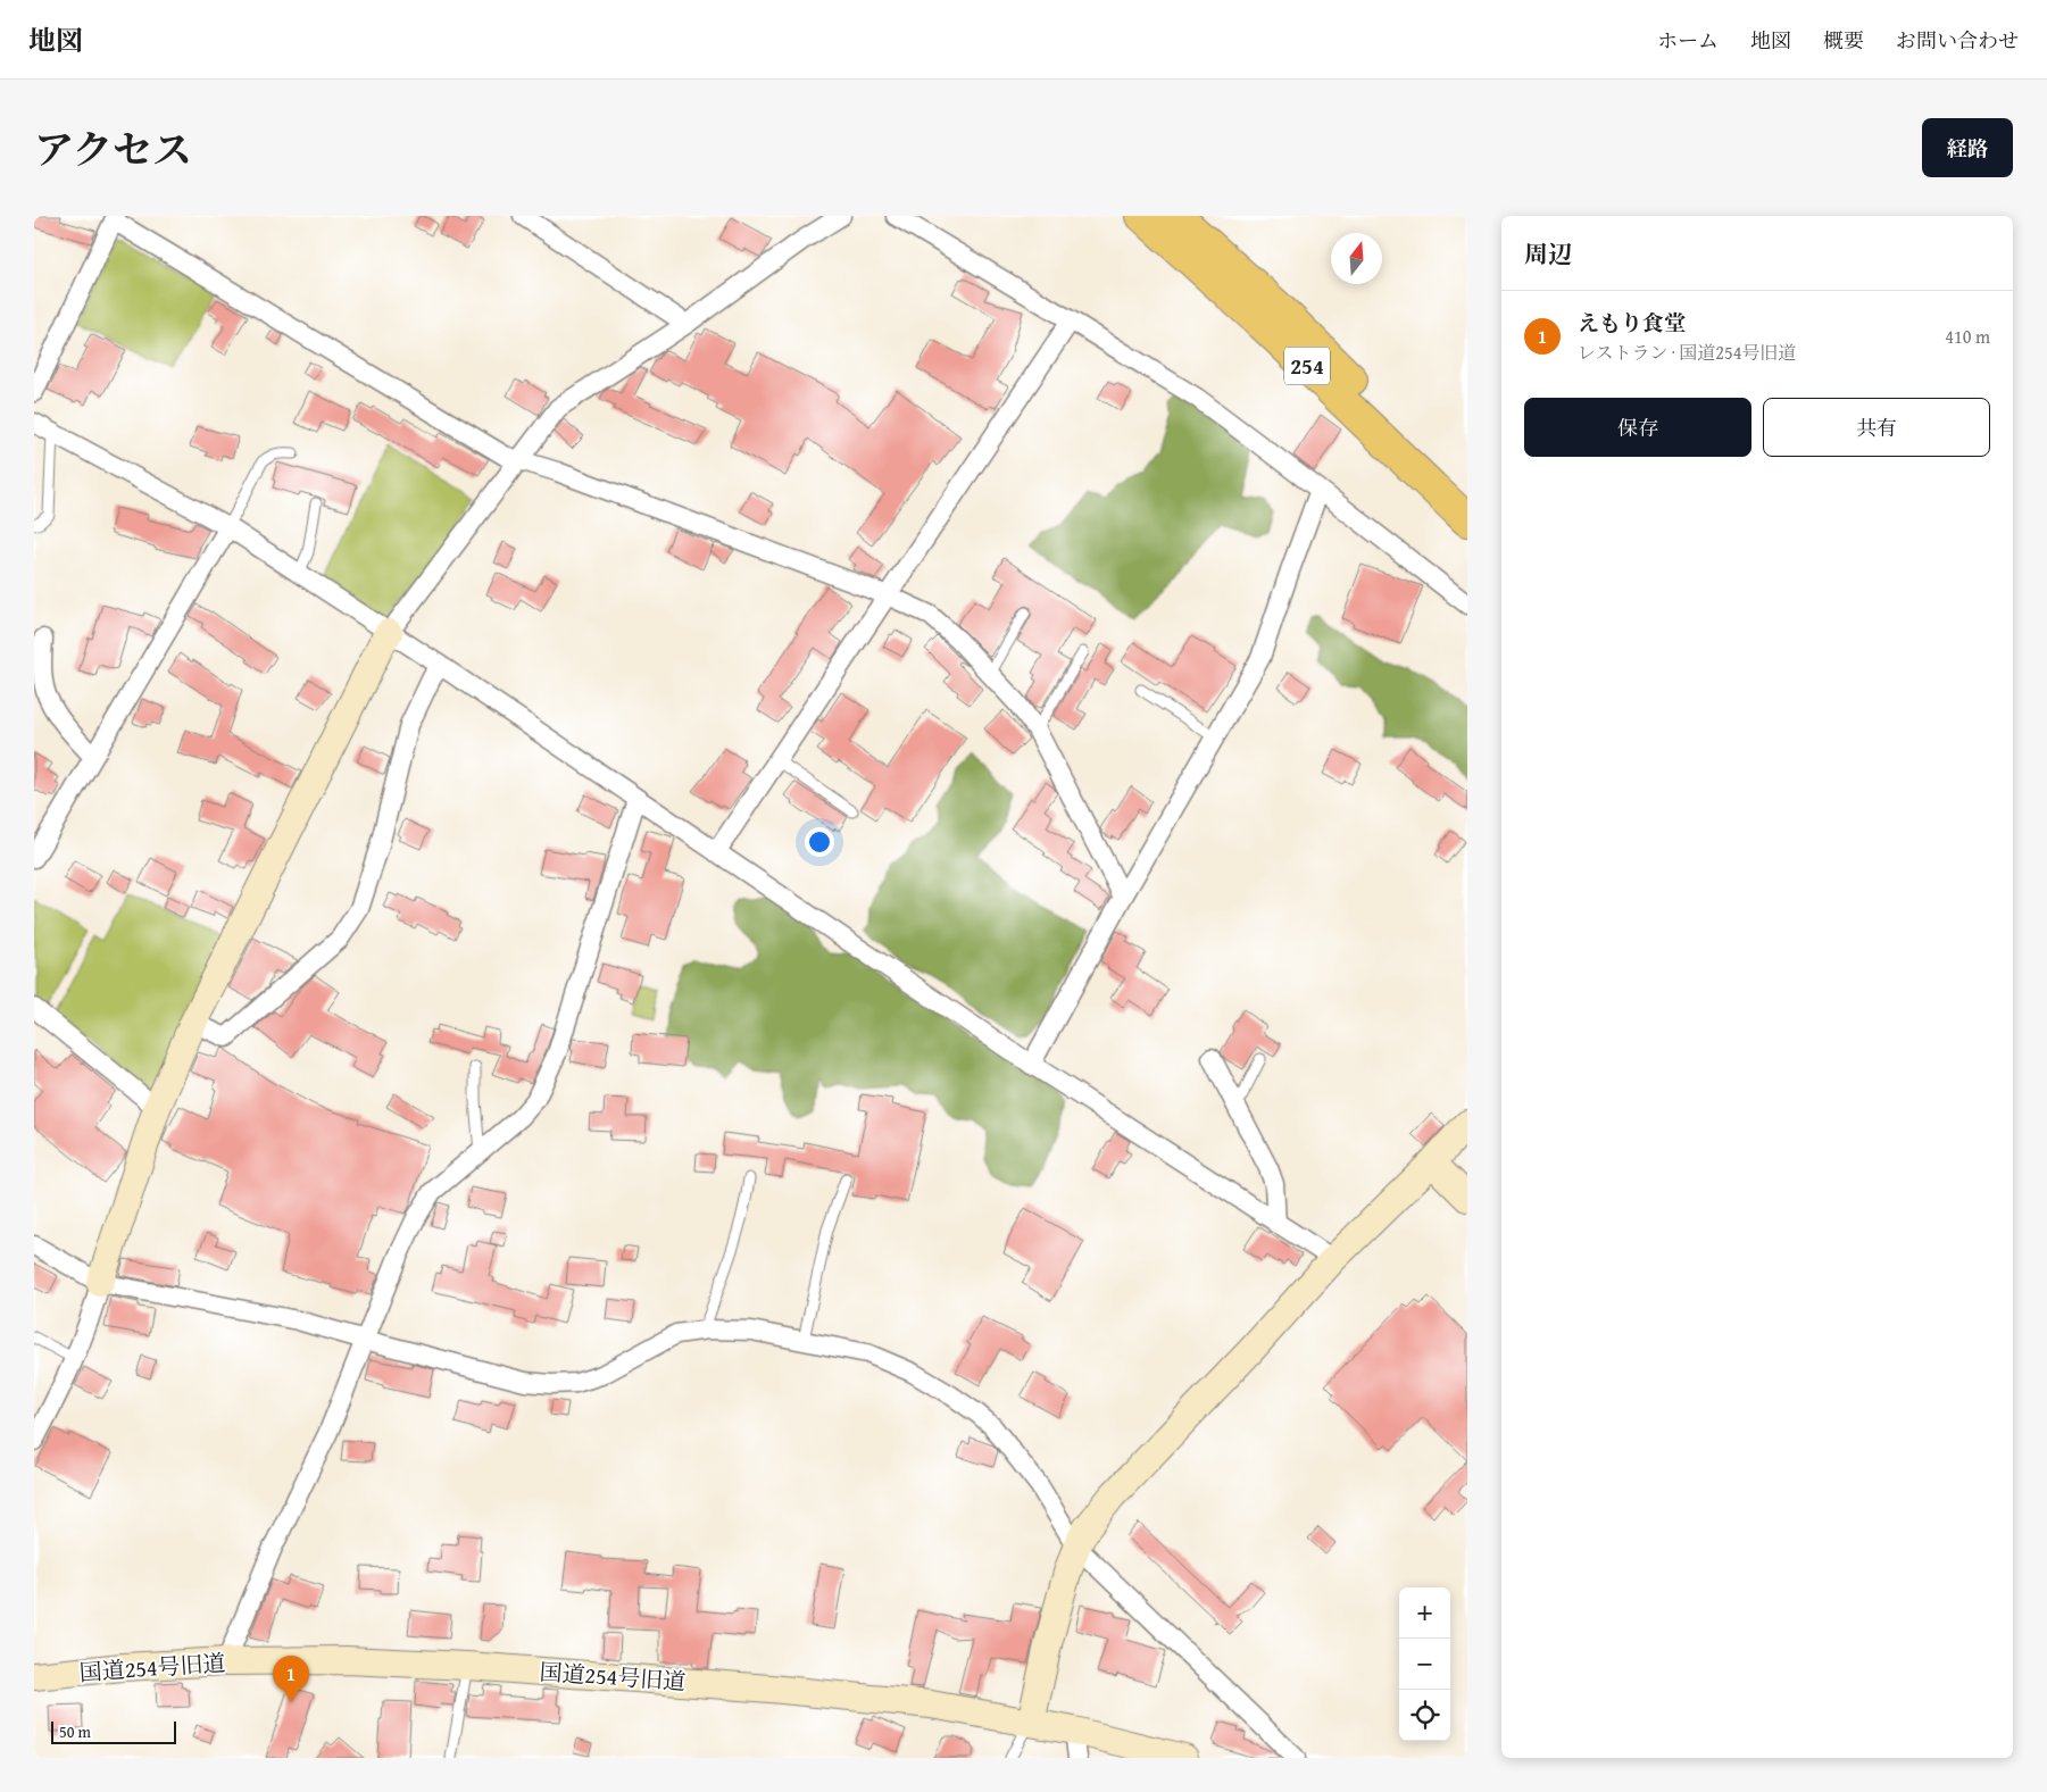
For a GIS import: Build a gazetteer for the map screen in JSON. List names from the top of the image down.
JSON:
{
  "streets": {
    "highway": ["254"],
    "street": ["国道254号旧道"]
  },
  "scale_bar": "50 m",
  "north": "top",
  "page": {
    "header": "地図",
    "nav": [
      "ホーム",
      "地図",
      "概要",
      "お問い合わせ"
    ],
    "title": "アクセス",
    "buttons": [
      "経路",
      ["保存", "共有"]
    ],
    "heading": "周辺",
    "list": [
      {
        "mark": "1",
        "name": "えもり食堂",
        "note": "レストラン · 国道254号旧道",
        "value": "410 m"
      }
    ],
    "map_buttons": ["+", "−"],
    "pins": "1",
    "scale": "50 m"
  }
}
